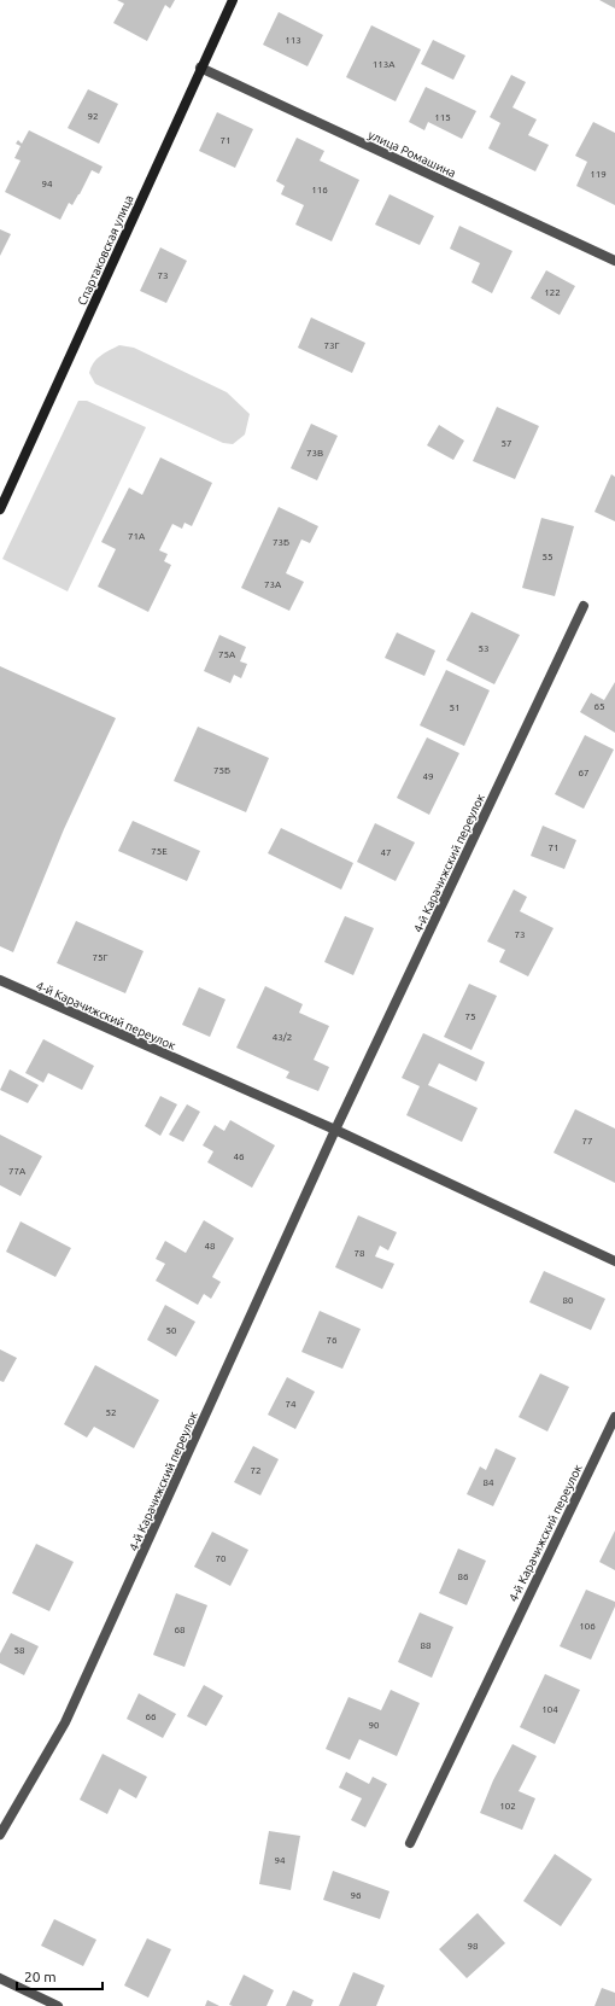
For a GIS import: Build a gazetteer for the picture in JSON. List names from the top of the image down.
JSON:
{
  "streets": {
    "street": ["улица Ромашина", "Спартаковская улица", "4-й Карачижский переулок"]
  },
  "crossings": [
    ["улица Ромашина", "Спартаковская улица"]
  ],
  "house_numbers": [
    "113",
    "113А",
    "92",
    "115",
    "71",
    "119",
    "94",
    "116",
    "73",
    "122",
    "73Г",
    "57",
    "73В",
    "71А",
    "73Б",
    "55",
    "73А",
    "53",
    "75А",
    "65",
    "51",
    "75Б",
    "67",
    "49",
    "71",
    "75Е",
    "47",
    "73",
    "75Г",
    "75",
    "43/2",
    "77",
    "46",
    "77А",
    "48",
    "78",
    "80",
    "50",
    "76",
    "74",
    "52",
    "72",
    "84",
    "70",
    "86",
    "106",
    "68",
    "88",
    "58",
    "104",
    "66",
    "90",
    "102",
    "94",
    "96",
    "98"
  ],
  "scale_bar": "20 m"
}
